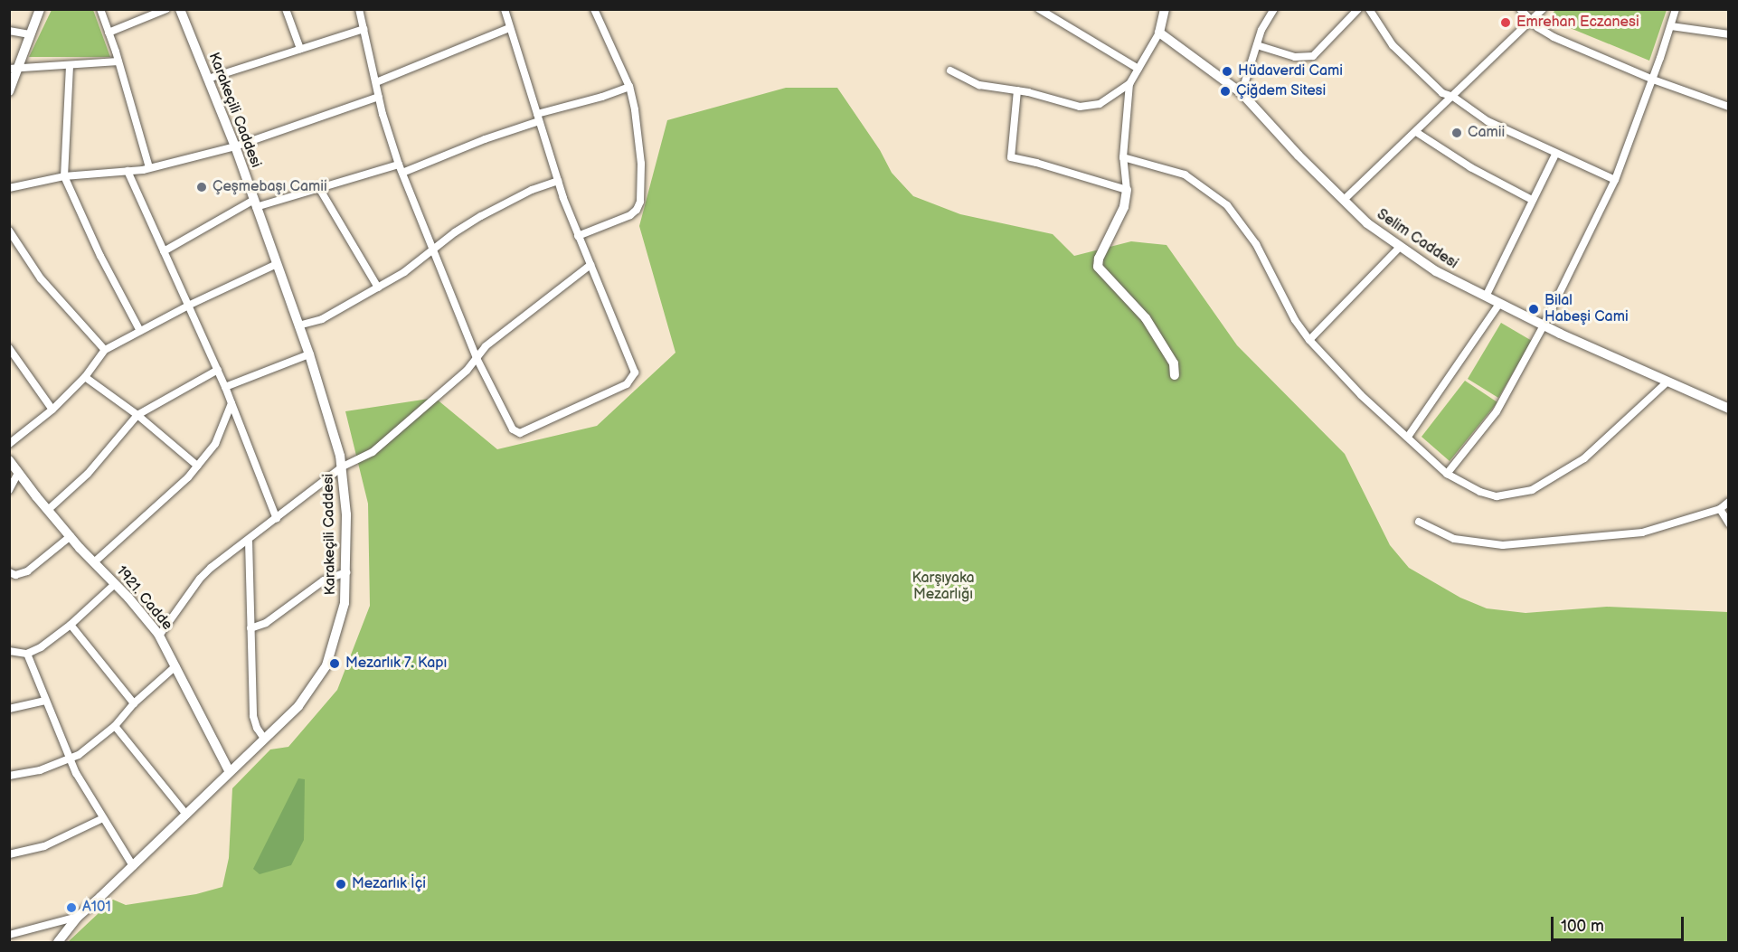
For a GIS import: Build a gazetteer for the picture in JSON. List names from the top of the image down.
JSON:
{
  "streets": {
    "main road": ["Karakeçili Caddesi", "Selim Caddesi", "1921. Cadde"]
  },
  "crossings": [
    ["Karakeçili Caddesi", "1921. Cadde"]
  ],
  "parks": ["Karşıyaka Mezarlığı"],
  "places": [
    "Emrehan Eczanesi",
    "Hüdaverdi Cami",
    "Çiğdem Sitesi",
    "Camii",
    "Çeşmebaşı Camii",
    "Bilal Habeşi Cami",
    "Mezarlık 7. Kapı",
    "Mezarlık İçi",
    "A101"
  ],
  "scale_bar": "100 m"
}
